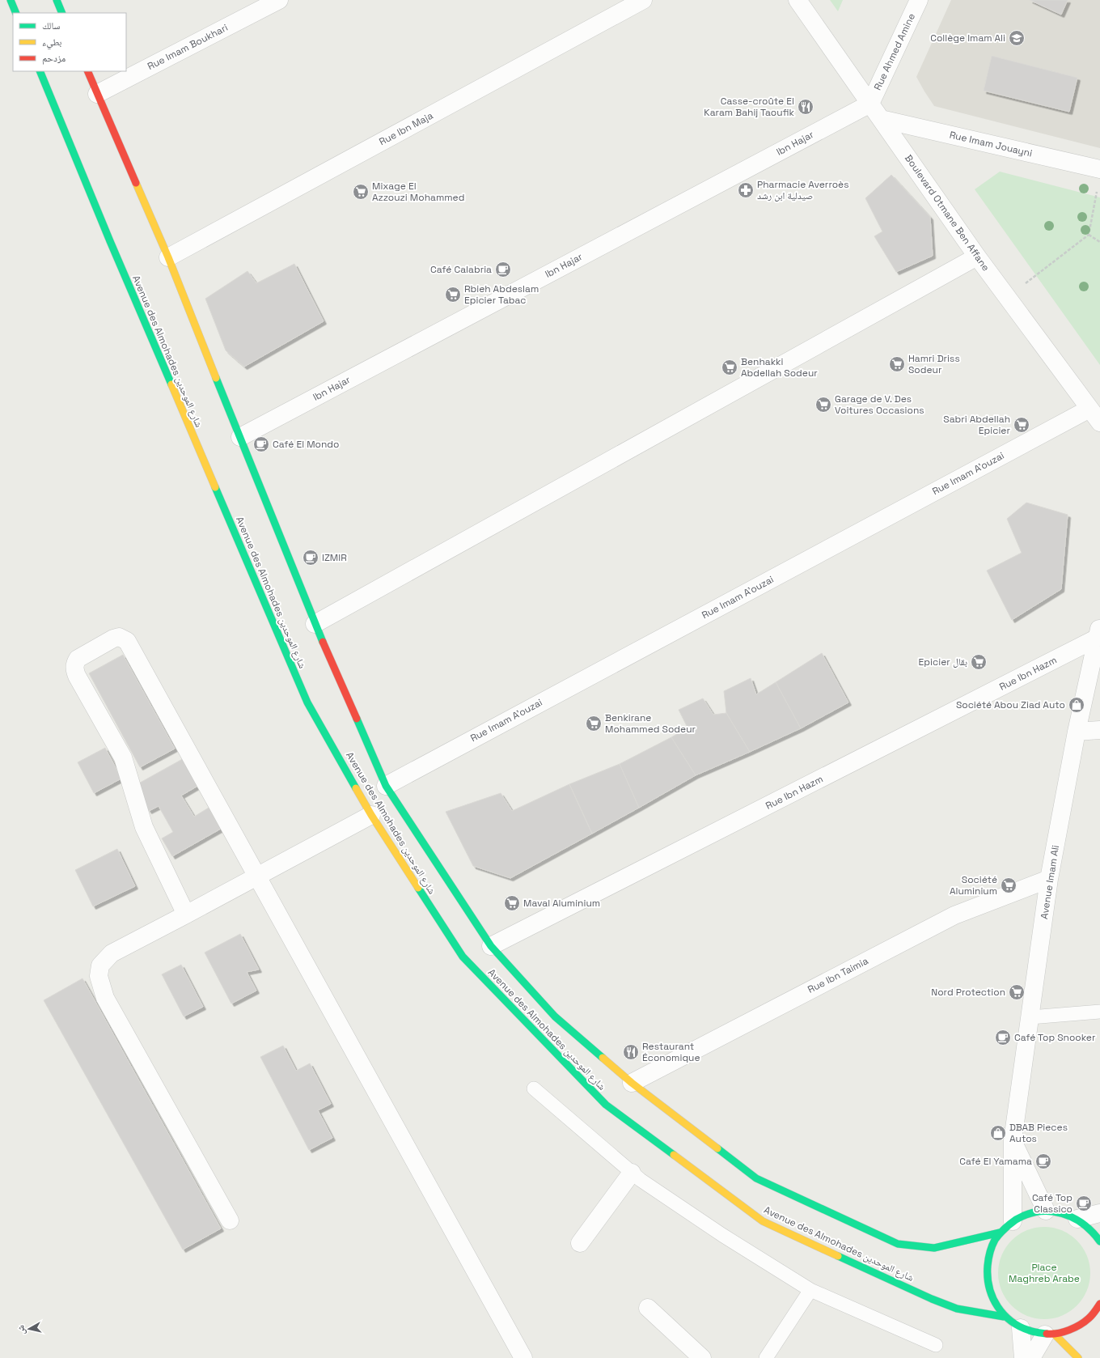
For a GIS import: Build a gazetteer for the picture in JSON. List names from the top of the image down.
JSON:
{
  "streets": {
    "street": [
      "Rue Imam Boukhari",
      "Rue Ahmed Amine",
      "Rue Ibn Maja",
      "Ibn Hajar",
      "Rue Imam Jouayni",
      "Boulevard Otmane Ben Affane",
      "Avenue des Almohades شارع الموحدين",
      "Rue Imam A'ouzai",
      "Rue Ibn Hazm",
      "Avenue Imam Ali",
      "Rue Ibn Taimia"
    ]
  },
  "crossings": [
    ["Rue Imam Boukhari", "Avenue des Almohades شارع الموحدين"],
    ["Rue Ahmed Amine", "Ibn Hajar"],
    ["Rue Ahmed Amine", "Boulevard Otmane Ben Affane"],
    ["Rue Ibn Maja", "Avenue des Almohades شارع الموحدين"],
    ["Ibn Hajar", "Boulevard Otmane Ben Affane"],
    ["Ibn Hajar", "Avenue des Almohades شارع الموحدين"],
    ["Rue Imam Jouayni", "Boulevard Otmane Ben Affane"],
    ["Boulevard Otmane Ben Affane", "Rue Imam A'ouzai"],
    ["Avenue des Almohades شارع الموحدين", "Rue Imam A'ouzai"],
    ["Avenue des Almohades شارع الموحدين", "Rue Ibn Hazm"],
    ["Avenue des Almohades شارع الموحدين", "Avenue Imam Ali"],
    ["Avenue des Almohades شارع الموحدين", "Rue Ibn Taimia"],
    ["Rue Ibn Hazm", "Avenue Imam Ali"],
    ["Avenue Imam Ali", "Rue Ibn Taimia"]
  ],
  "parks": ["Place Maghreb Arabe"],
  "places": {
    "school or university": ["Collège Imam Ali"],
    "restaurant": ["Casse-croûte El Karam Bahij Taoufik", "Restaurant Économique"],
    "pharmacy": ["Pharmacie Averroès صيدلية ابن رشد"],
    "supermarket": [
      "Mixage El Azzouzi Mohammed",
      "Rbieh Abdeslam Epicier Tabac",
      "Hamri Driss Sodeur",
      "Benhakki Abdellah Sodeur",
      "Garage de V. Des Voitures Occasions",
      "Sabri Abdellah Epicier",
      "Epicier بقال",
      "Benkirane Mohammed Sodeur",
      "Société Aluminium",
      "Maval Aluminium",
      "Nord Protection"
    ],
    "cafe": [
      "Café Calabria",
      "Café El Mondo",
      "IZMIR",
      "Café Top Snooker",
      "Café El Yamama",
      "Café Top Classico"
    ],
    "shop": ["Société Abou Ziad Auto", "DBAB Pieces Autos"]
  },
  "legend": ["سالك", "بطيء", "مزدحم"],
  "north": "left"
}
